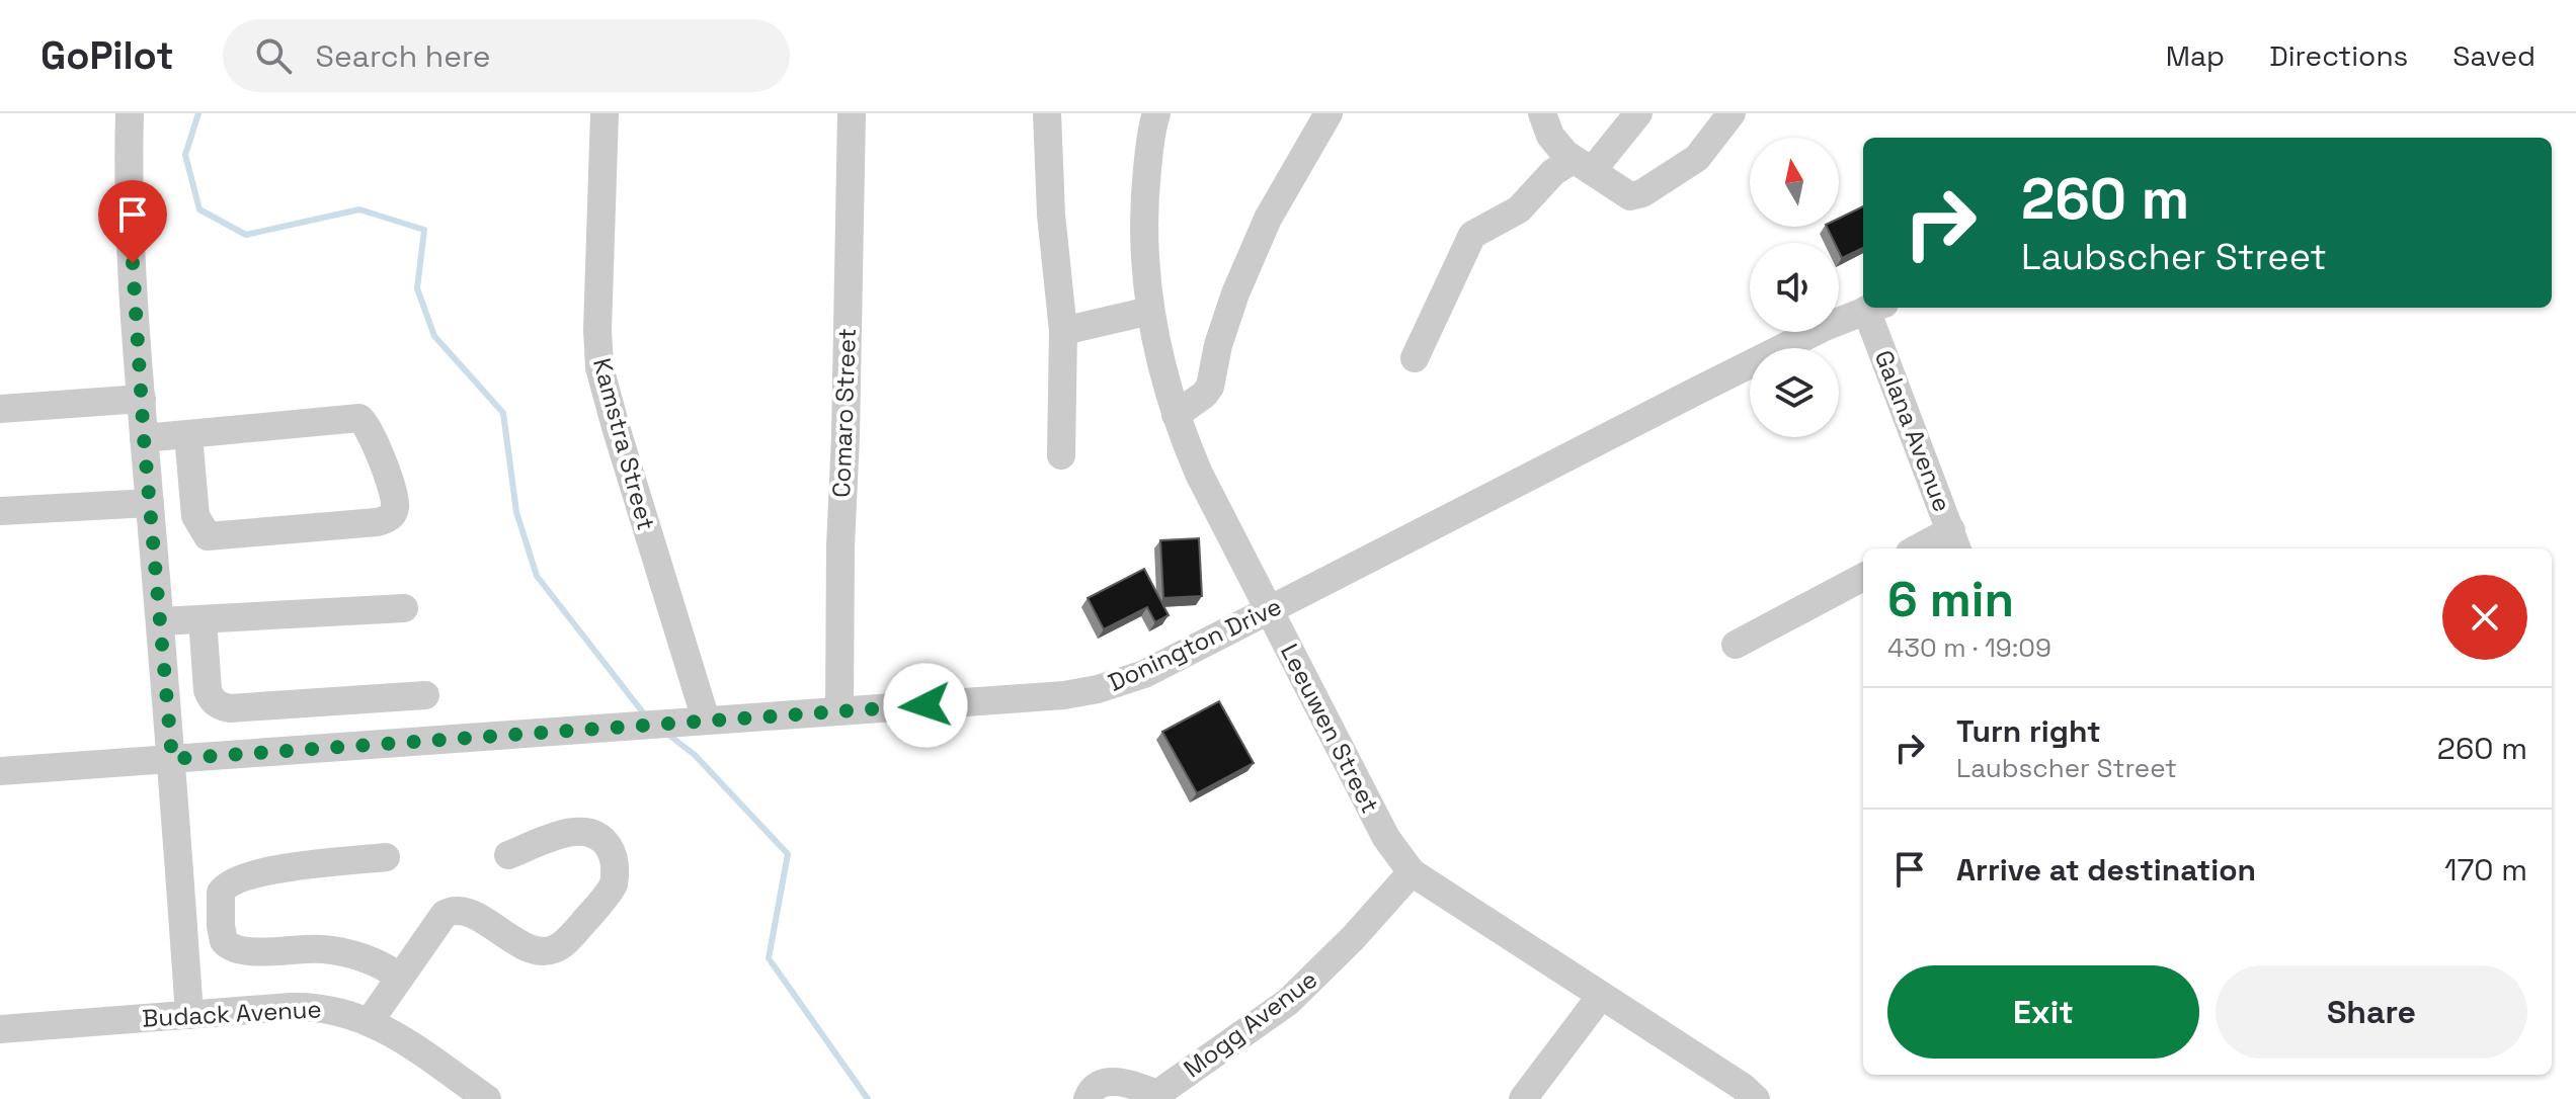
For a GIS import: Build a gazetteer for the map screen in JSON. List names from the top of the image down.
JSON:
{
  "streets": {
    "street": [
      "Comaro Street",
      "Galana Avenue",
      "Kamstra Street",
      "Donington Drive",
      "Leeuwen Street",
      "Budack Avenue",
      "Mogg Avenue"
    ]
  },
  "crossings": [
    ["Comaro Street", "Donington Drive"],
    ["Kamstra Street", "Donington Drive"],
    ["Donington Drive", "Leeuwen Street"],
    ["Leeuwen Street", "Mogg Avenue"]
  ],
  "north": "top",
  "page": {
    "header": "GoPilot",
    "search": "Search here",
    "nav": ["Map", "Directions", "Saved"],
    "turn": ["260 m", "Laubscher Street"],
    "heading": ["6 min", "430 m · 19:09"],
    "list": [
      {
        "name": "Turn right",
        "note": "Laubscher Street",
        "value": "260 m"
      },
      {
        "name": "Arrive at destination",
        "value": "170 m"
      }
    ],
    "buttons": ["Exit", "Share"]
  }
}
